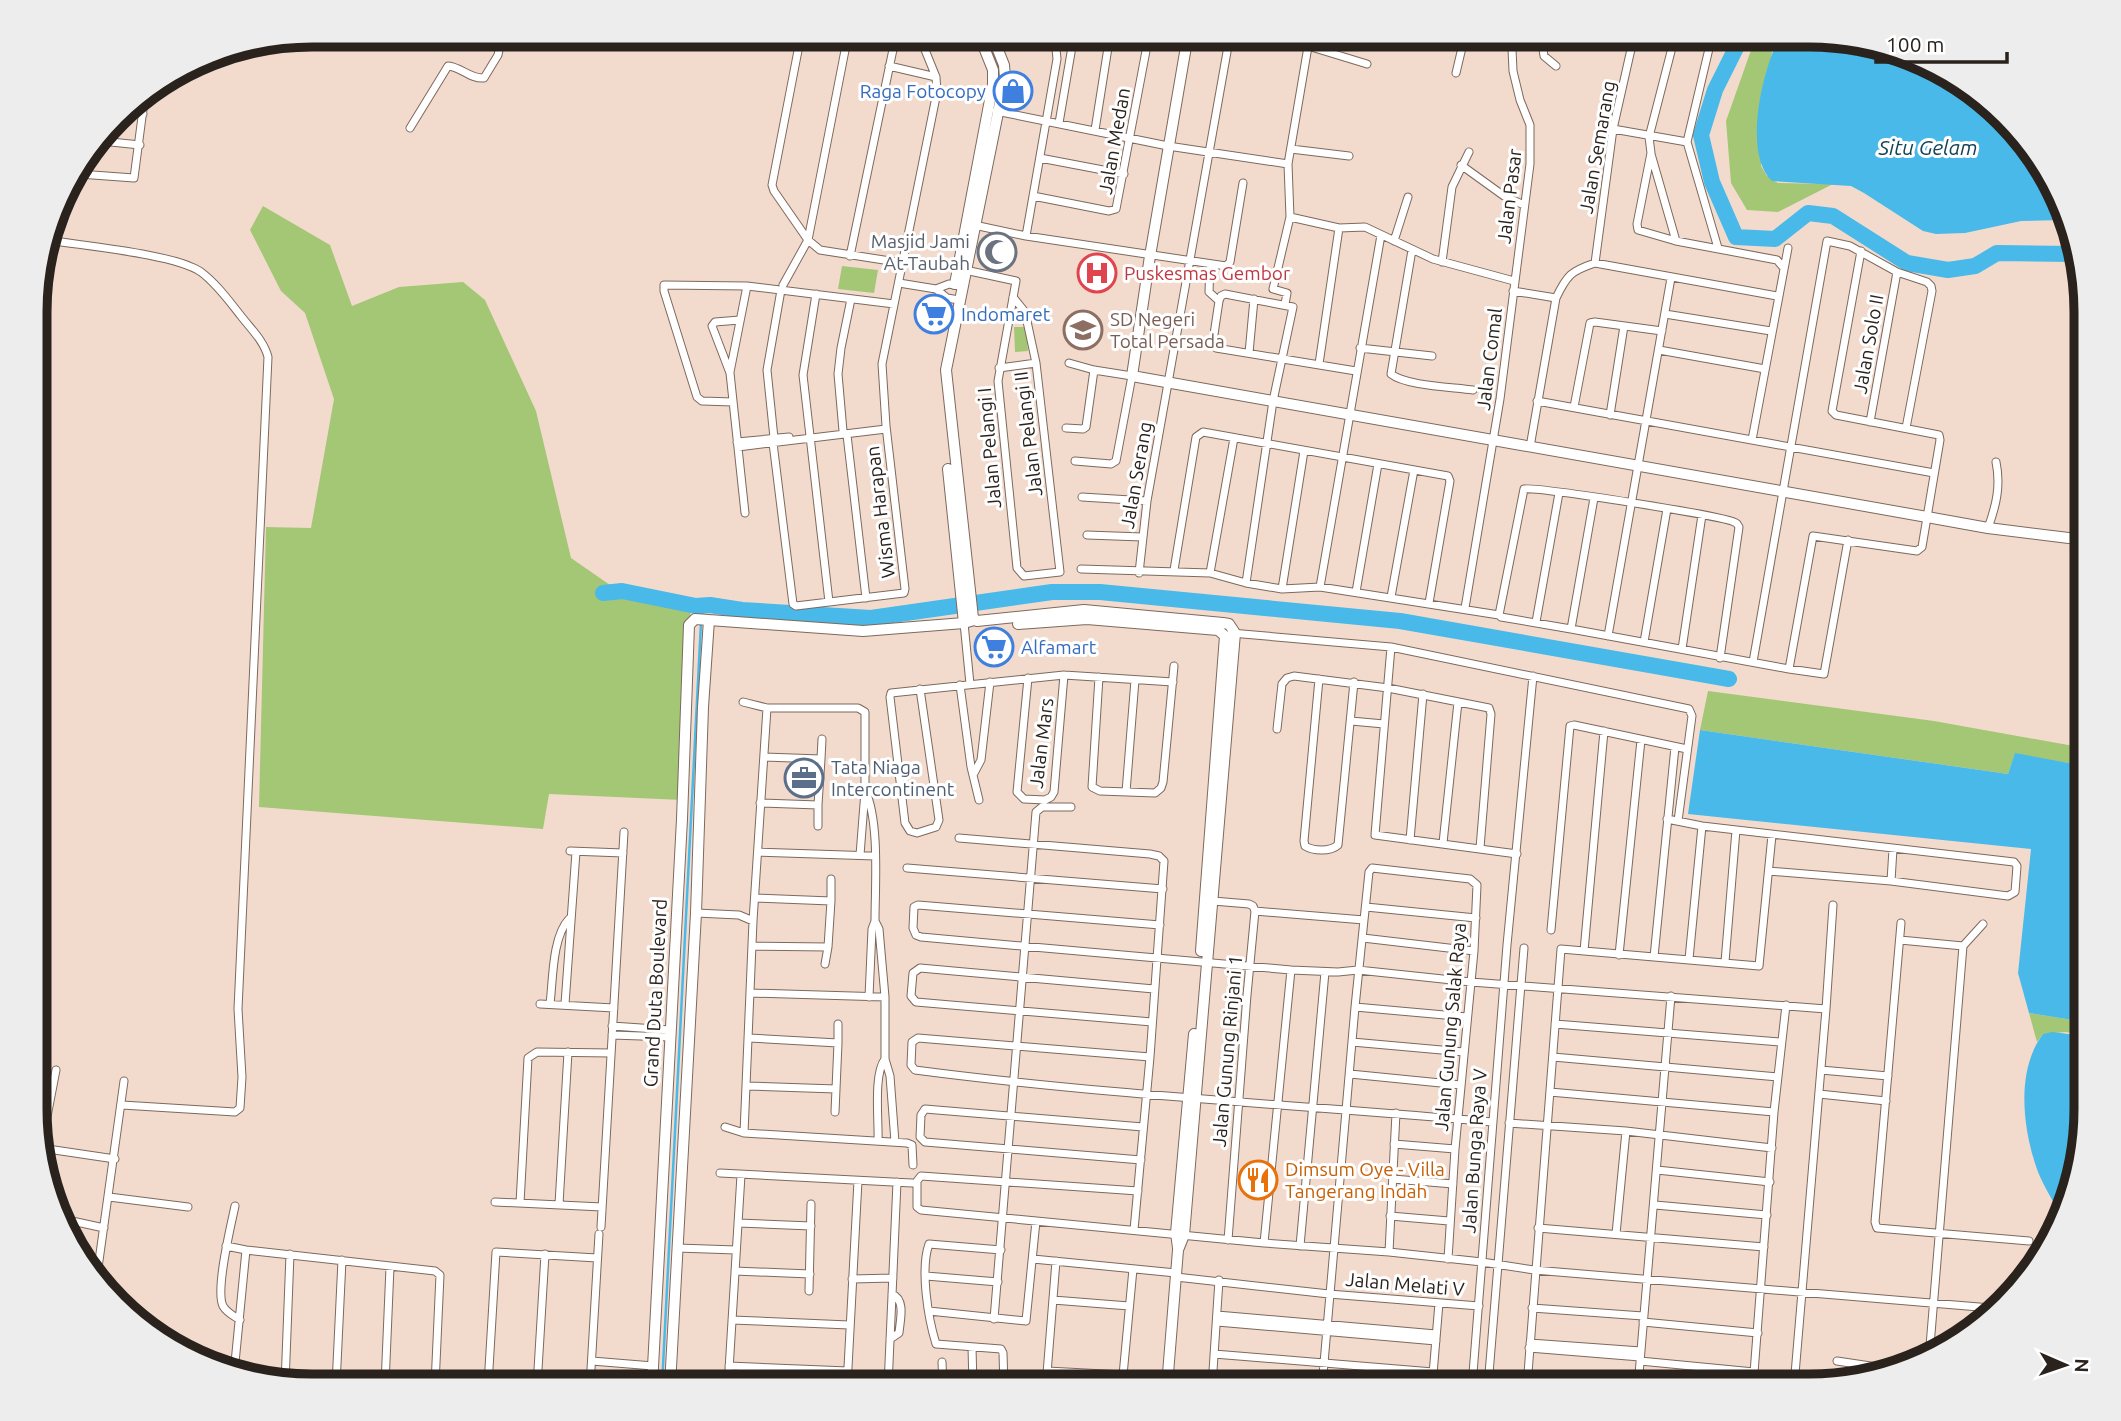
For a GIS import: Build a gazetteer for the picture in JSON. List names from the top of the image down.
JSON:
{
  "streets": {
    "street": [
      "Jalan Medan",
      "Jalan Semarang",
      "Jalan Pasar",
      "Jalan Solo II",
      "Jalan Comal",
      "Jalan Pelangi II",
      "Jalan Pelangi I",
      "Jalan Serang",
      "Wisma Harapan",
      "Jalan Mars",
      "Grand Duta Boulevard",
      "Jalan Gunung Salak Raya",
      "Jalan Gunung Rinjani 1",
      "Jalan Bunga Raya V",
      "Jalan Melati V"
    ]
  },
  "crossings": [
    ["Jalan Pasar", "Jalan Comal"],
    ["Jalan Pelangi II", "Jalan Pelangi I"],
    ["Jalan Bunga Raya V", "Jalan Melati V"]
  ],
  "water": ["Situ Gelam"],
  "places": {
    "shop": ["Raga Fotocopy"],
    "mosque": ["Masjid Jami At-Taubah"],
    "hospital": ["Puskesmas Gembor"],
    "supermarket": ["Indomaret", "Alfamart"],
    "school or university": ["SD Negeri Total Persada"],
    "office": ["Tata Niaga Intercontinent"],
    "restaurant": ["Dimsum Oye - Villa Tangerang Indah"]
  },
  "scale_bar": "100 m",
  "north": "right"
}
